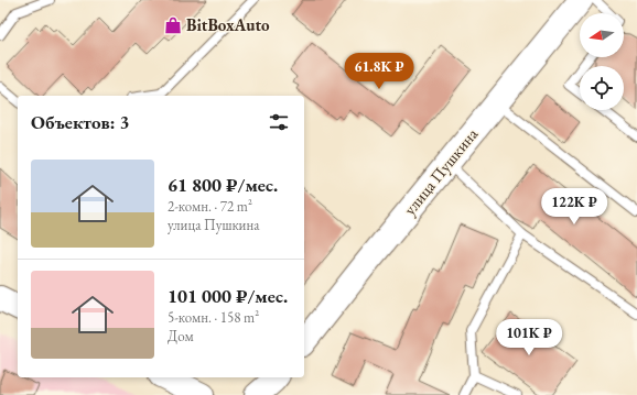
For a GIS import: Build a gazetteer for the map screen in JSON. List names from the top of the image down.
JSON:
{
  "streets": {
    "street": ["улица Пушкина"]
  },
  "places": {
    "shop": ["BitBoxAuto"]
  },
  "north": "left",
  "page": {
    "price": ["61.8K ₽", "122K ₽", "101K ₽"],
    "heading": "Объектов: 3",
    "list": [
      {
        "name": "61 800 ₽/мес.",
        "note": "2-комн. · 72 m² · улица Пушкина"
      },
      {
        "name": "101 000 ₽/мес.",
        "note": "5-комн. · 158 m² · Дом"
      }
    ]
  }
}
